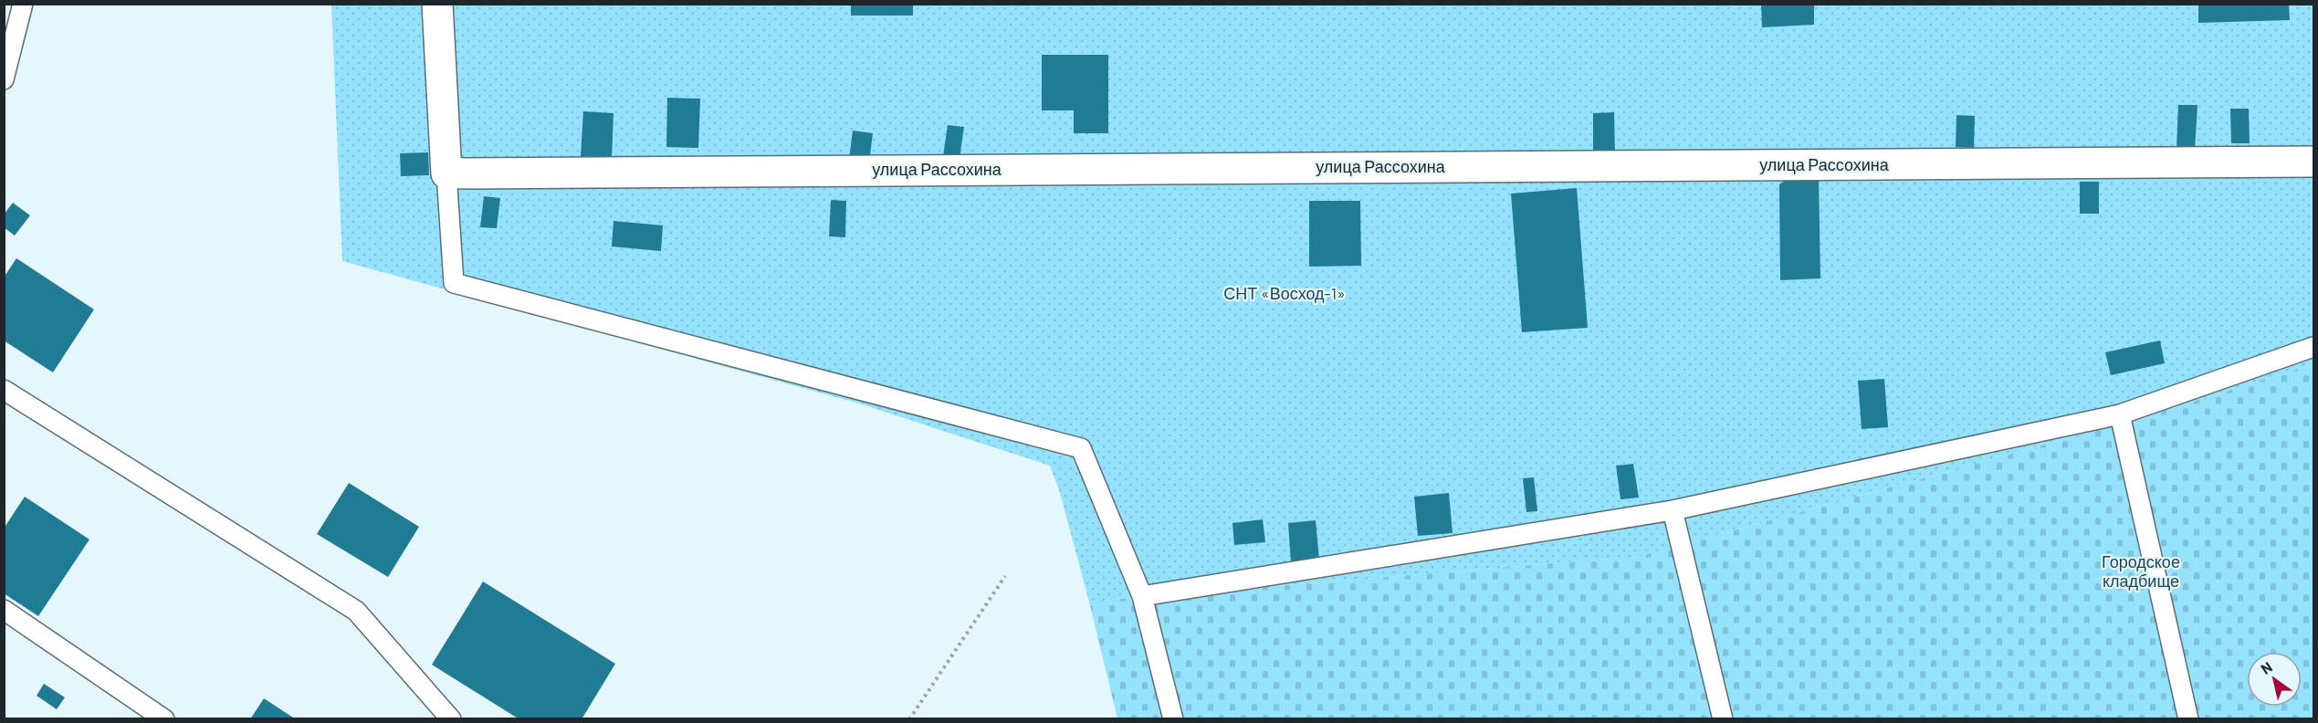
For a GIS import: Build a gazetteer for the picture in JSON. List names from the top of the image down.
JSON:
{
  "streets": {
    "street": ["улица Рассохина"]
  },
  "parks": ["СНТ «Восход-1»", "Городское кладбище"],
  "north": "top left"
}
